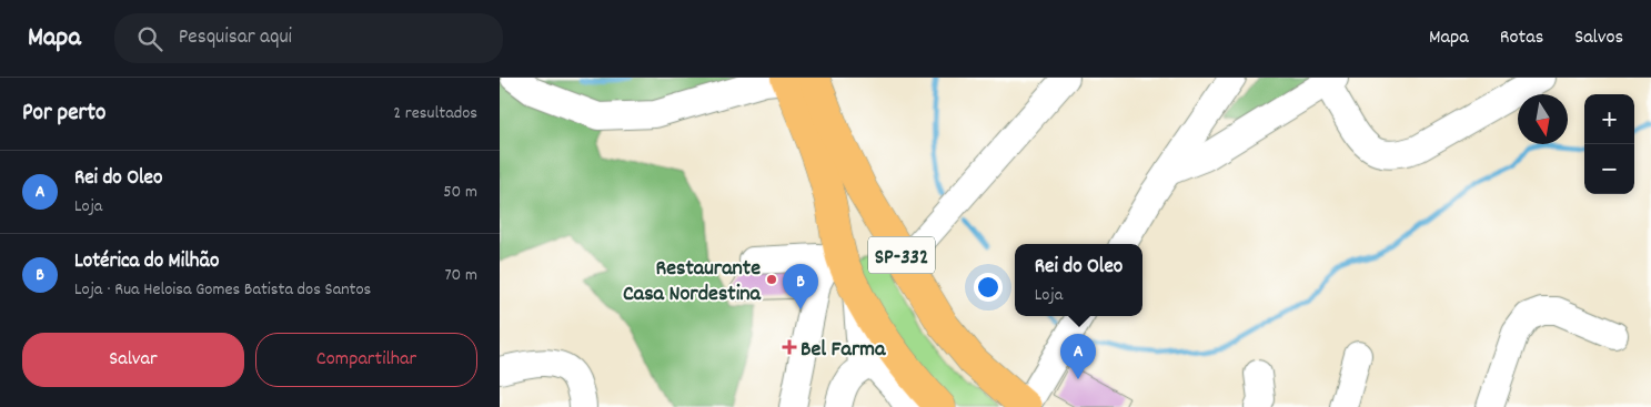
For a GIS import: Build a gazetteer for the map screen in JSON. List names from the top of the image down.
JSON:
{
  "streets": {
    "main road": ["SP-332"]
  },
  "places": {
    "other": ["Restaurante Casa Nordestina"],
    "health": ["Bel Farma"]
  },
  "north": "bottom",
  "page": {
    "header": "Mapa",
    "search": "Pesquisar aqui",
    "nav": ["Mapa", "Rotas", "Salvos"],
    "heading": ["Por perto", "2 resultados"],
    "map_buttons": ["+", "−"],
    "list": [
      {
        "mark": "A",
        "name": "Rei do Oleo",
        "note": "Loja",
        "value": "50 m"
      },
      {
        "mark": "B",
        "name": "Lotérica do Milhão",
        "note": "Loja · Rua Heloisa Gomes Batista dos Santos",
        "value": "70 m"
      }
    ],
    "popup": ["Rei do Oleo", "Loja"],
    "pins": ["B", "A"],
    "buttons": ["Salvar", "Compartilhar"]
  }
}
